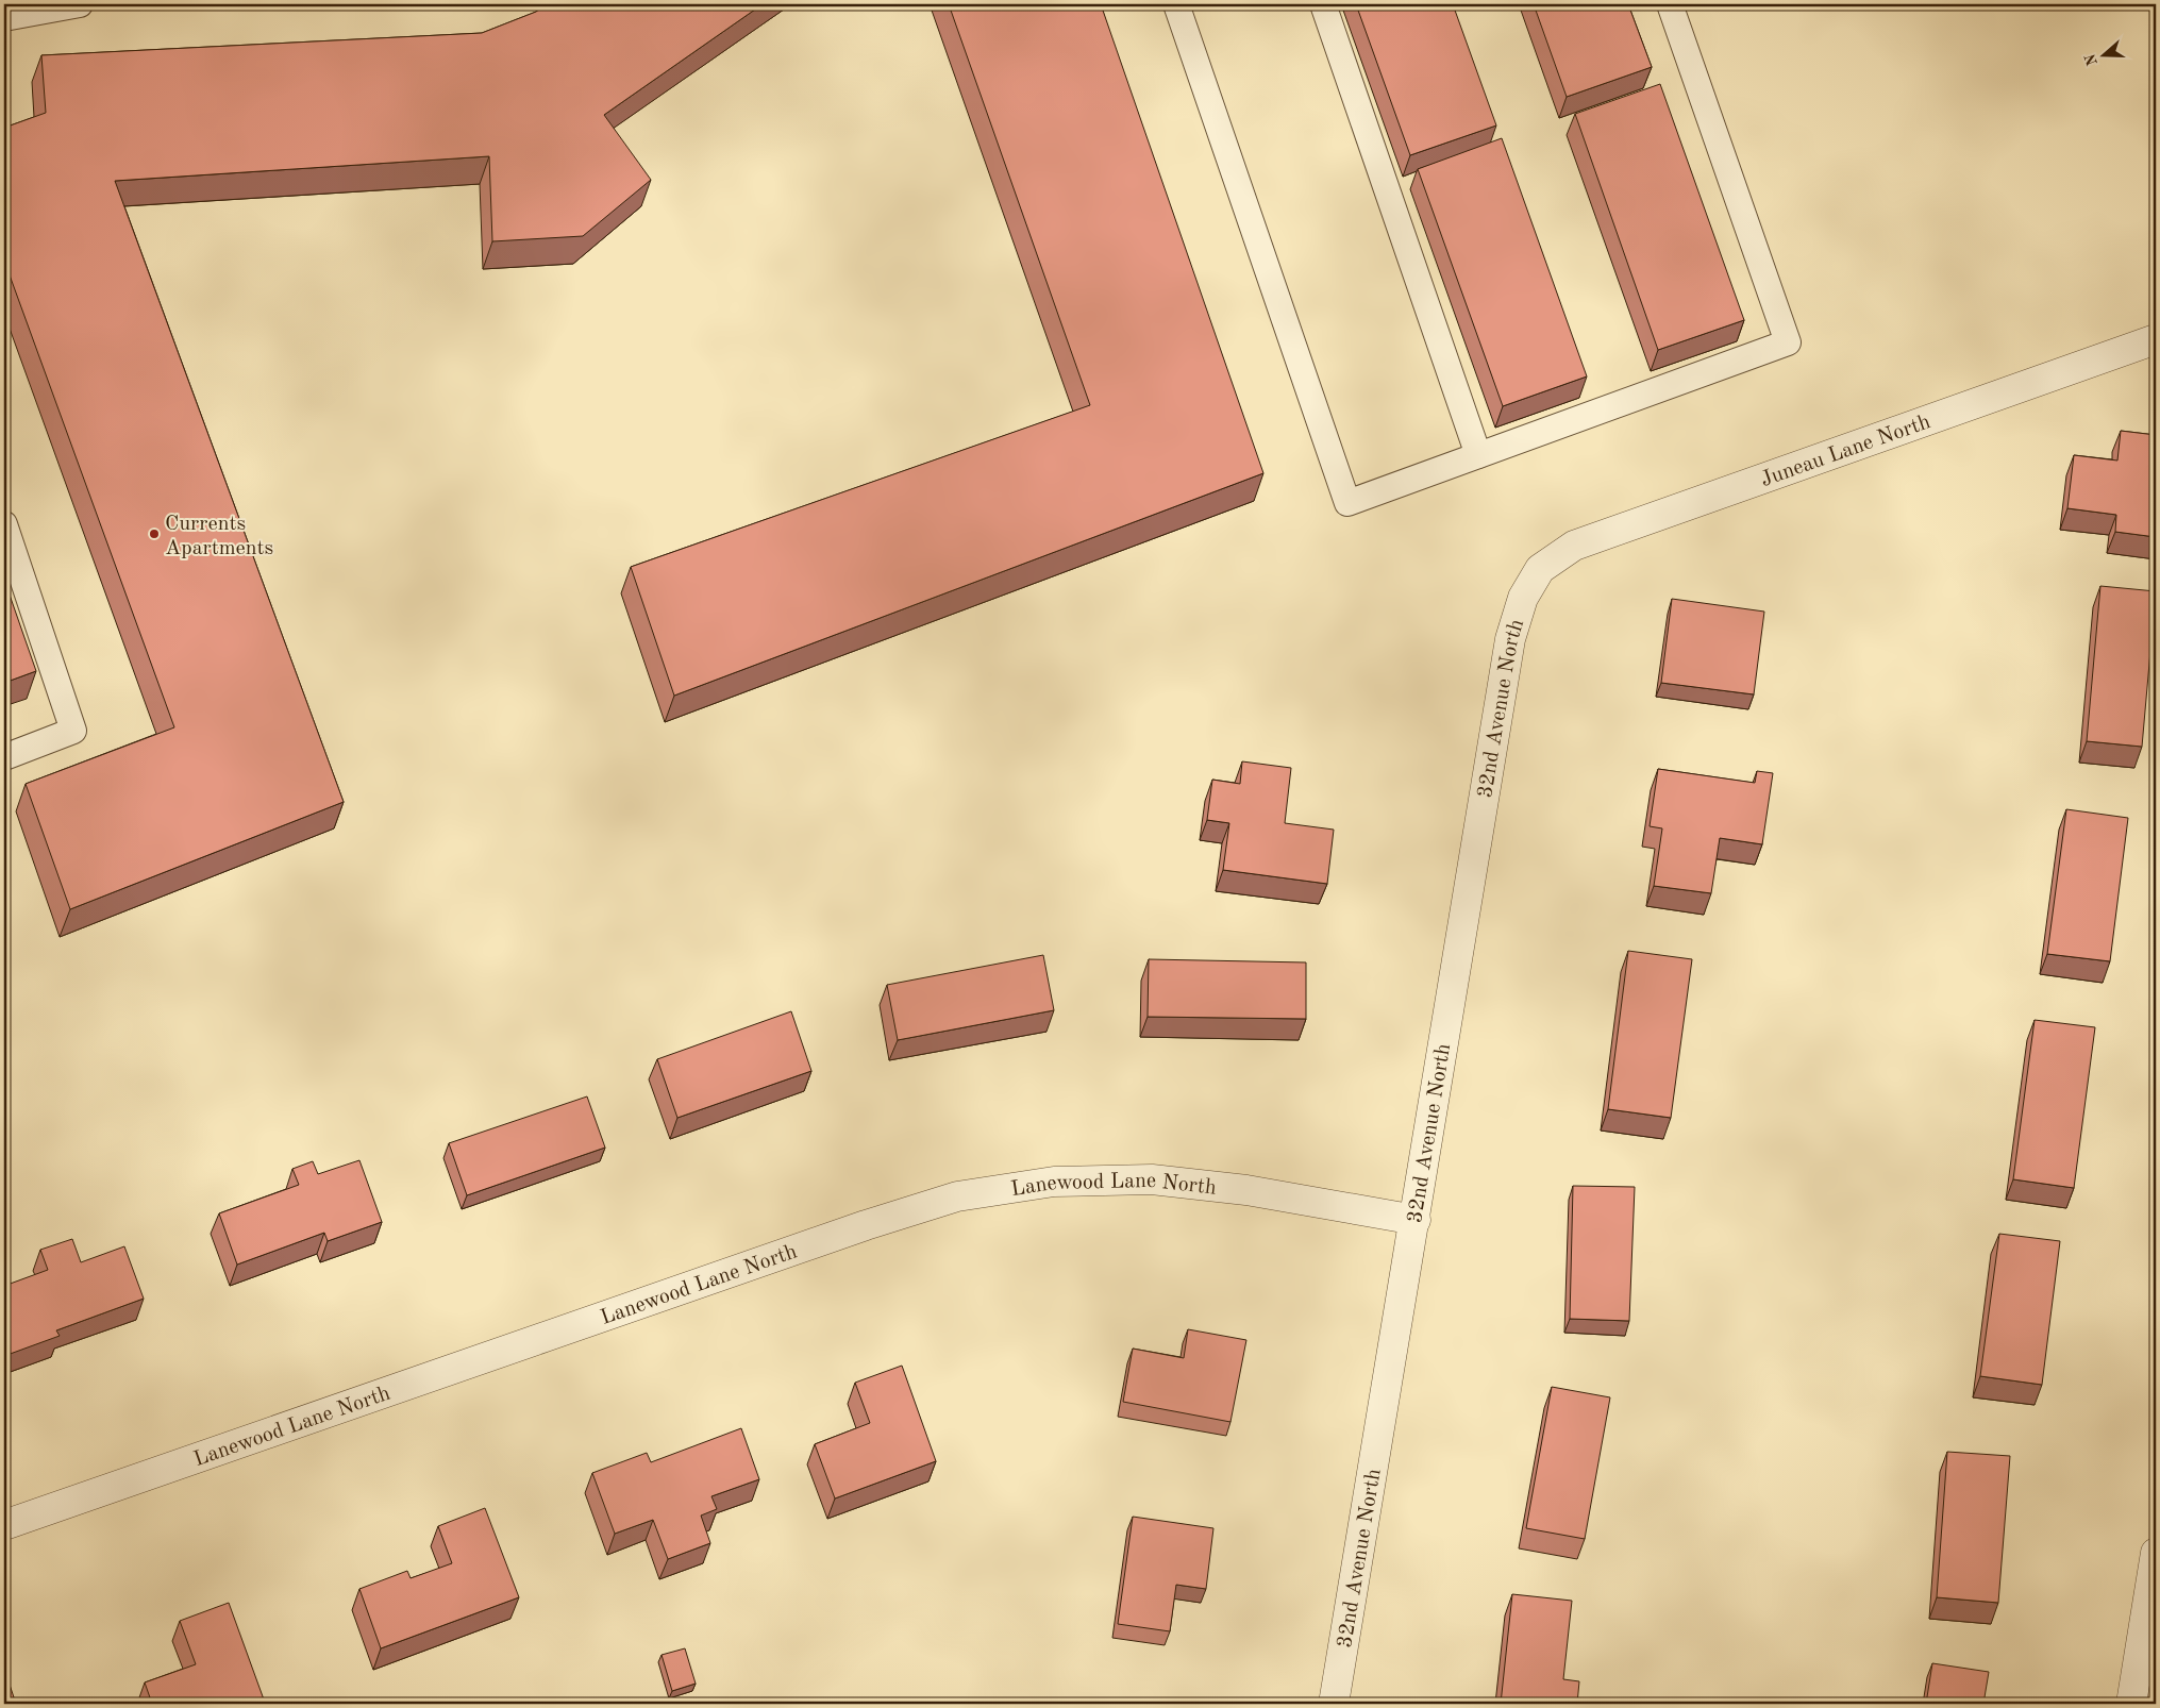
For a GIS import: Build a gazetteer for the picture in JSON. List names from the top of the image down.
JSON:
{
  "streets": {
    "street": ["Juneau Lane North", "32nd Avenue North", "Lanewood Lane North"]
  },
  "crossings": [
    ["Juneau Lane North", "32nd Avenue North"],
    ["32nd Avenue North", "Lanewood Lane North"]
  ],
  "places": ["Currents Apartments"],
  "north": "left"
}
